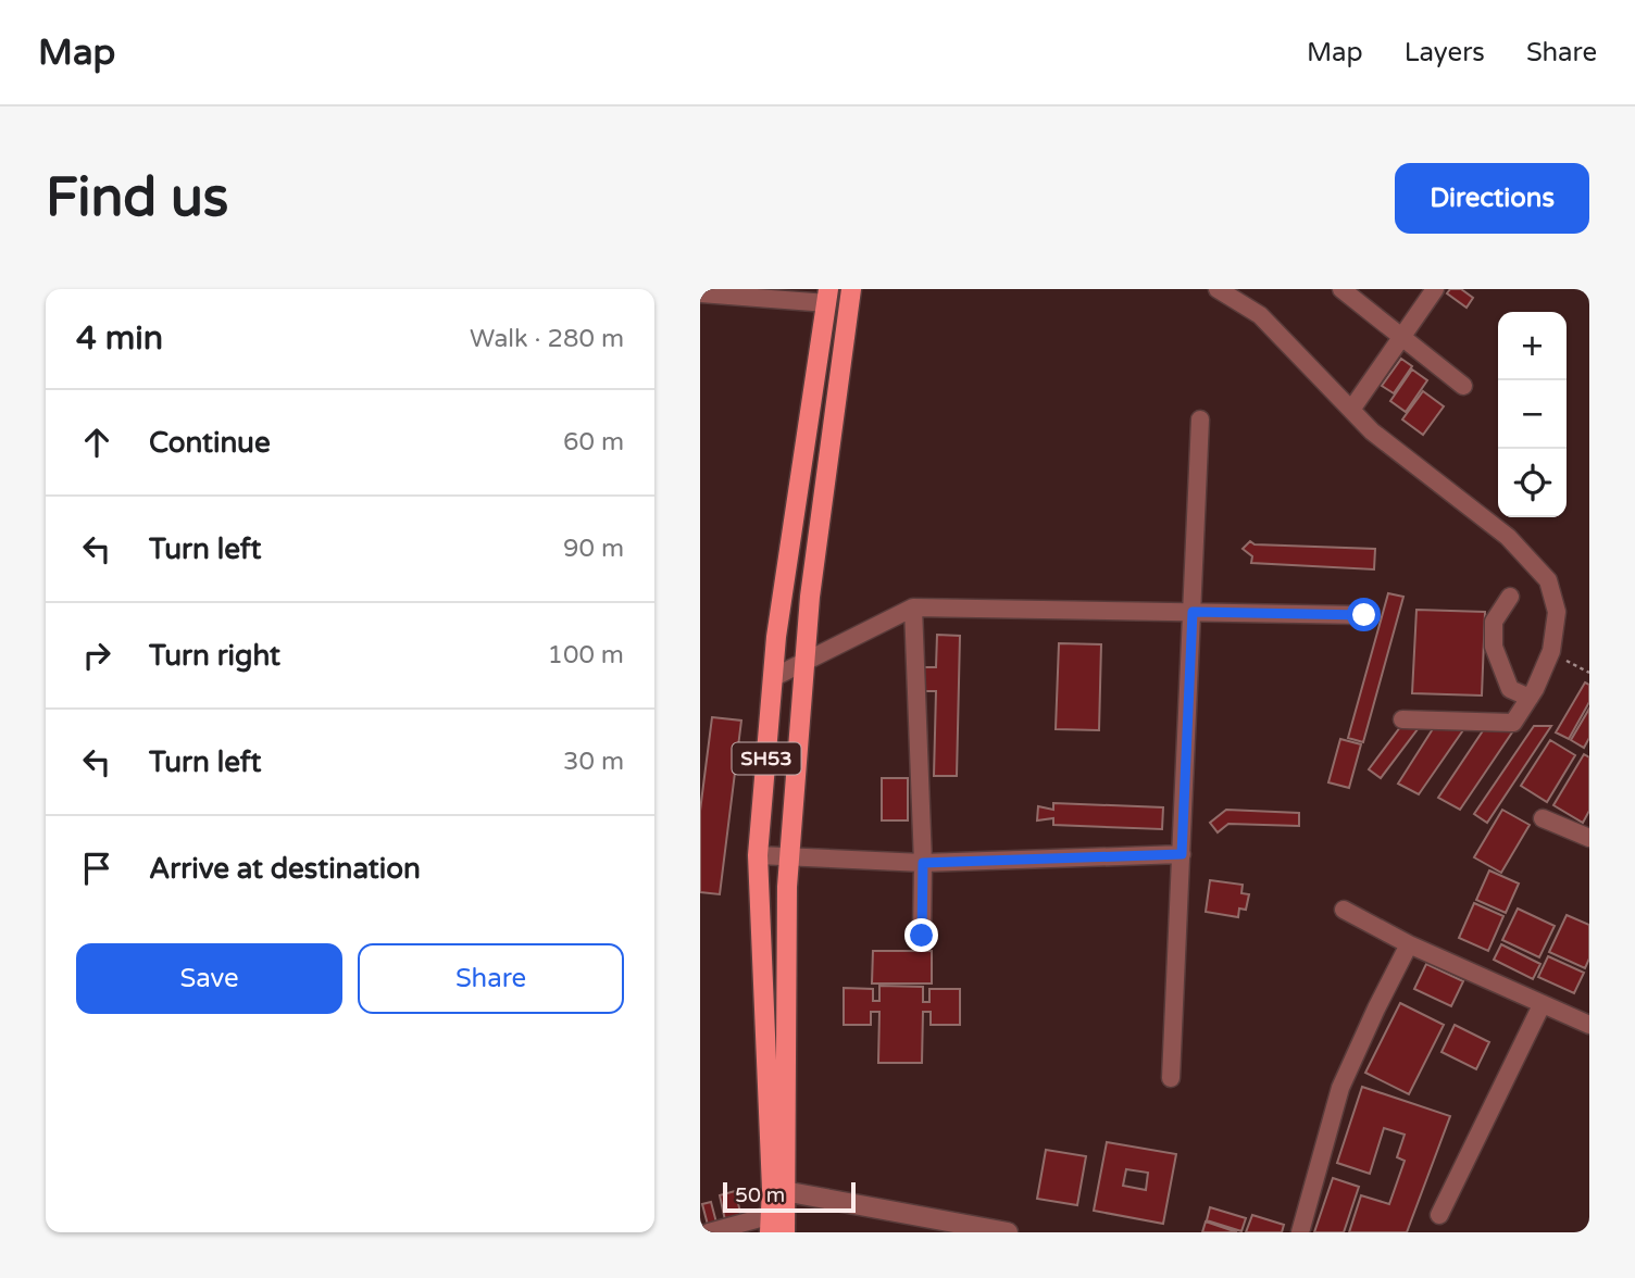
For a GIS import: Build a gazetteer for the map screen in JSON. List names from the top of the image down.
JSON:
{
  "streets": {
    "main road": ["SH53"]
  },
  "scale_bar": "50 m",
  "page": {
    "header": "Map",
    "nav": ["Map", "Layers", "Share"],
    "buttons": [
      "Directions",
      ["Save", "Share"]
    ],
    "title": "Find us",
    "heading": ["4 min", "Walk · 280 m"],
    "map_buttons": ["+", "−"],
    "list": [
      ["Continue", "60 m"],
      ["Turn left", "90 m"],
      ["Turn right", "100 m"],
      ["Turn left", "30 m"],
      "Arrive at destination"
    ],
    "scale": "50 m"
  }
}
